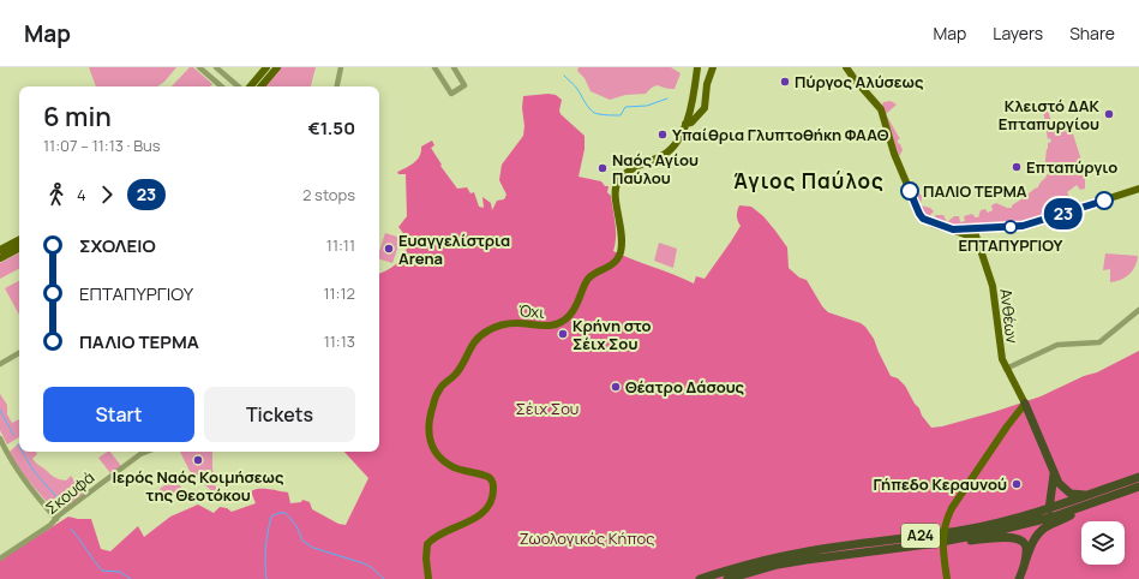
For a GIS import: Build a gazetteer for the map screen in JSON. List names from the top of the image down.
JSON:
{
  "streets": {
    "highway": ["Α24"],
    "main road": ["Όχι", "Ανθέων"],
    "street": ["Σκουφά"]
  },
  "districts": ["Άγιος Παύλος"],
  "parks": ["Σέιχ Σου", "Ζωολογικός Κήπος"],
  "places": [
    "Πύργος Αλύσεως",
    "Κλειστό ΔΑΚ Επταπυργίου",
    "Υπαίθρια Γλυπτοθήκη ΦΑΑΘ",
    "Επταπύργιο",
    "Ναός Αγίου Παύλου",
    "ΠΑΛΙΟ ΤΕΡΜΑ",
    "ΕΠΤΑΠΥΡΓΙΟΥ",
    "Ευαγγελίστρια Arena",
    "Kρήνη στο Σέιχ Σου",
    "Θέατρο Δάσους",
    "Ιερός Ναός Κοιμήσεως της Θεοτόκου",
    "Γήπεδο Κεραυνού"
  ],
  "lines": ["bus line 23"],
  "page": {
    "header": "Map",
    "nav": ["Map", "Layers", "Share"],
    "on_map": "23",
    "heading": ["6 min", "11:07 – 11:13 · Bus", "€1.50"],
    "legs": ["4", "23", "2 stops"],
    "list": [
      {
        "name": "ΣΧΟΛΕΙΟ",
        "value": "11:11"
      },
      {
        "name": "ΕΠΤΑΠΥΡΓΙΟΥ",
        "value": "11:12"
      },
      {
        "name": "ΠΑΛΙΟ ΤΕΡΜΑ",
        "value": "11:13"
      }
    ],
    "buttons": ["Start", "Tickets"]
  }
}
